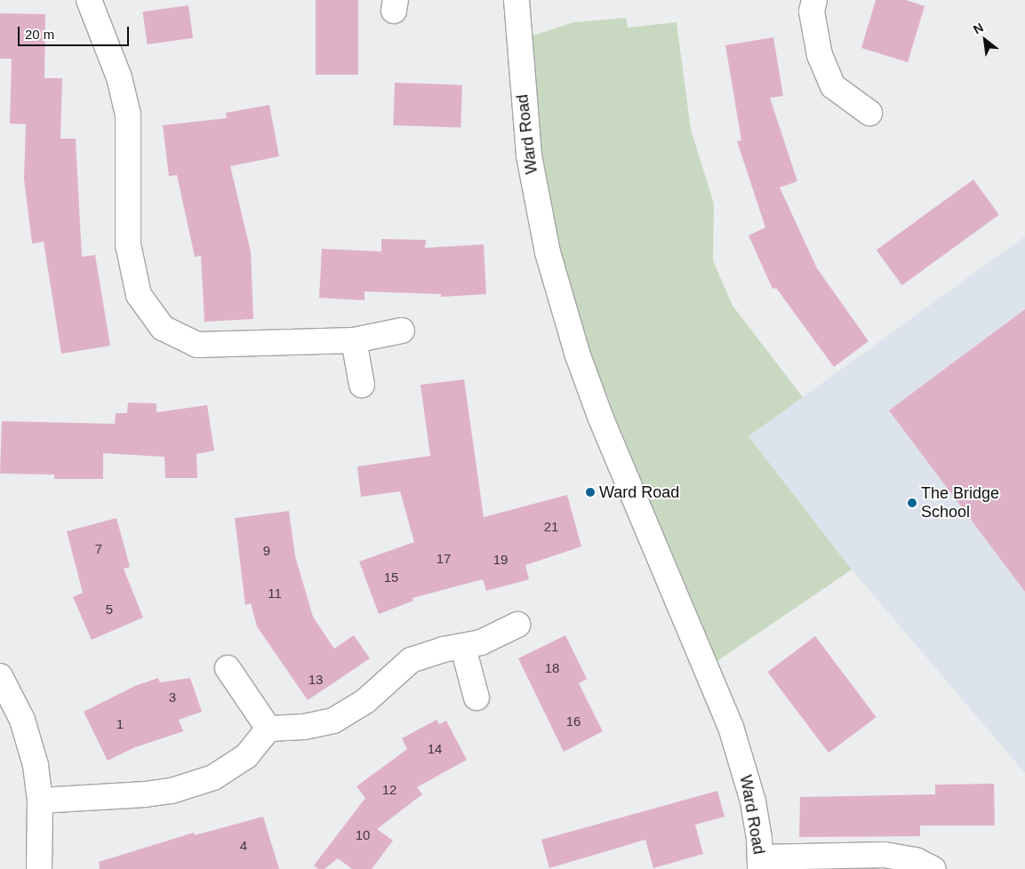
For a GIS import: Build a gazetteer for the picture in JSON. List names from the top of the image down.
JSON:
{
  "streets": {
    "street": ["Ward Road"]
  },
  "places": ["Ward Road", "The Bridge School"],
  "house_numbers": [
    "21",
    "7",
    "9",
    "17",
    "19",
    "15",
    "11",
    "5",
    "18",
    "13",
    "3",
    "16",
    "1",
    "14",
    "12",
    "10",
    "4"
  ],
  "scale_bar": "20 m",
  "north": "top left"
}
